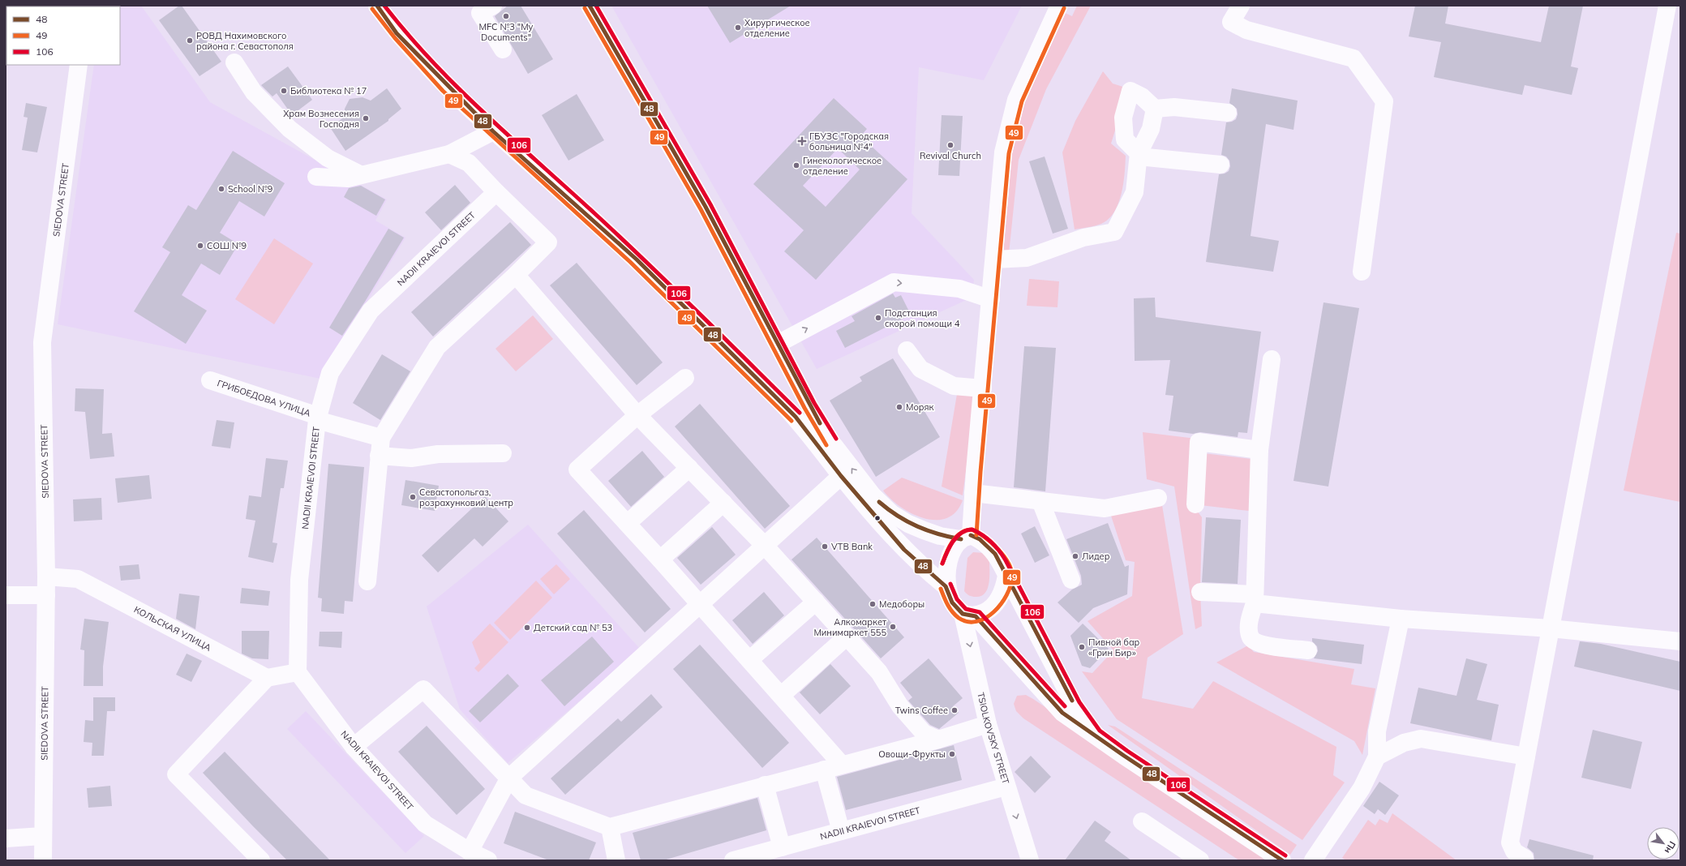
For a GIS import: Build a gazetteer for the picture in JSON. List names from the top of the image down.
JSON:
{
  "streets": {
    "street": [
      "SIEDOVA STREET",
      "NADII KRAIEVOI STREET",
      "ГРИБОЕДОВА УЛИЦА",
      "КОЛЬСКАЯ УЛИЦА",
      "TSIOLKOVSKY STREET"
    ]
  },
  "crossings": [
    ["SIEDOVA STREET", "КОЛЬСКАЯ УЛИЦА"],
    ["NADII KRAIEVOI STREET", "ГРИБОЕДОВА УЛИЦА"],
    ["NADII KRAIEVOI STREET", "TSIOLKOVSKY STREET"]
  ],
  "places": {
    "other": [
      "MFC №3 \"My Documents\"",
      "Хирургическое отделение",
      "РОВД Нахимовского района г. Севастополя",
      "Библиотека № 17",
      "Храм Вознесения Господня",
      "Revival Church",
      "Гинекологическое отделение",
      "School №9",
      "СОШ №9",
      "Подстанция скорой помощи 4",
      "Моряк",
      "Севастопольгаз, розрахунковий центр",
      "VTB Bank",
      "Лидер",
      "Медоборы",
      "Алкомаркет Минимаркет 555",
      "Детский сад № 53",
      "Пивной бар «Грин Бир»",
      "Twins Coffee",
      "Овощи-Фрукты"
    ],
    "health": ["ГБУЗС \"Городская больница №4\""]
  },
  "lines": ["transit line 48", "transit line 106", "transit line 49"],
  "legend": ["48", "49", "106"],
  "north": "bottom right"
}
